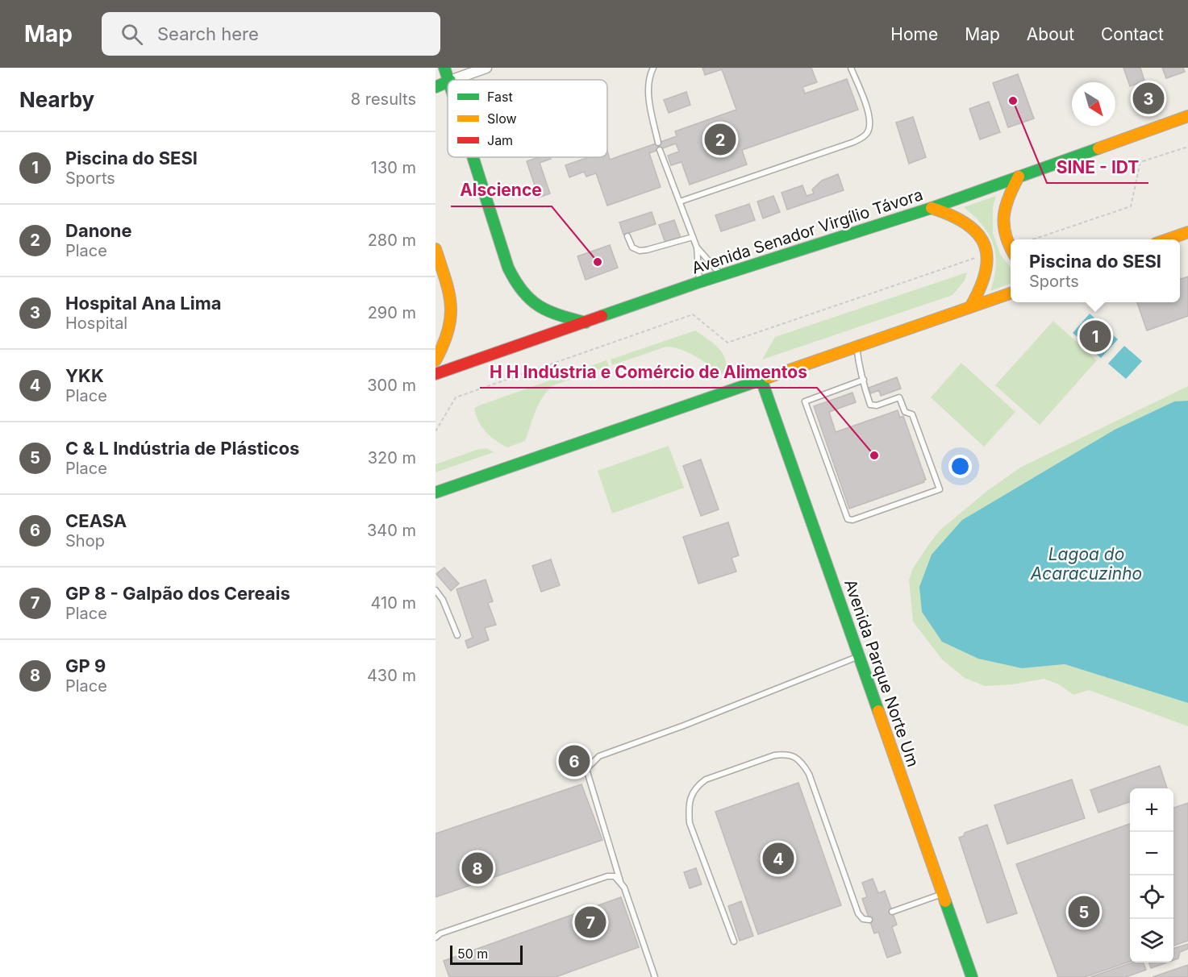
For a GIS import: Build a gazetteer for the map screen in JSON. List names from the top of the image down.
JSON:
{
  "streets": {
    "main road": ["Avenida Senador Virgílio Távora", "Avenida Parque Norte Um"]
  },
  "water": ["Lagoa do Acaracuzinho"],
  "places": ["SINE - IDT", "Alscience", "H H Indústria e Comércio de Alimentos"],
  "legend": ["Fast", "Slow", "Jam"],
  "scale_bar": "50 m",
  "north": "bottom right",
  "page": {
    "header": "Map",
    "search": "Search here",
    "nav": [
      "Home",
      "Map",
      "About",
      "Contact"
    ],
    "heading": ["Nearby", "8 results"],
    "pins": [
      "3",
      "2",
      "1",
      "6",
      "4",
      "8",
      "5",
      "7"
    ],
    "list": [
      {
        "mark": "1",
        "name": "Piscina do SESI",
        "note": "Sports",
        "value": "130 m"
      },
      {
        "mark": "2",
        "name": "Danone",
        "note": "Place",
        "value": "280 m"
      },
      {
        "mark": "3",
        "name": "Hospital Ana Lima",
        "note": "Hospital",
        "value": "290 m"
      },
      {
        "mark": "4",
        "name": "YKK",
        "note": "Place",
        "value": "300 m"
      },
      {
        "mark": "5",
        "name": "C & L Indústria de Plásticos",
        "note": "Place",
        "value": "320 m"
      },
      {
        "mark": "6",
        "name": "CEASA",
        "note": "Shop",
        "value": "340 m"
      },
      {
        "mark": "7",
        "name": "GP 8 - Galpão dos Cereais",
        "note": "Place",
        "value": "410 m"
      },
      {
        "mark": "8",
        "name": "GP 9",
        "note": "Place",
        "value": "430 m"
      }
    ],
    "popup": ["Piscina do SESI", "Sports"],
    "map_buttons": ["+", "−"],
    "scale": "50 m"
  }
}
